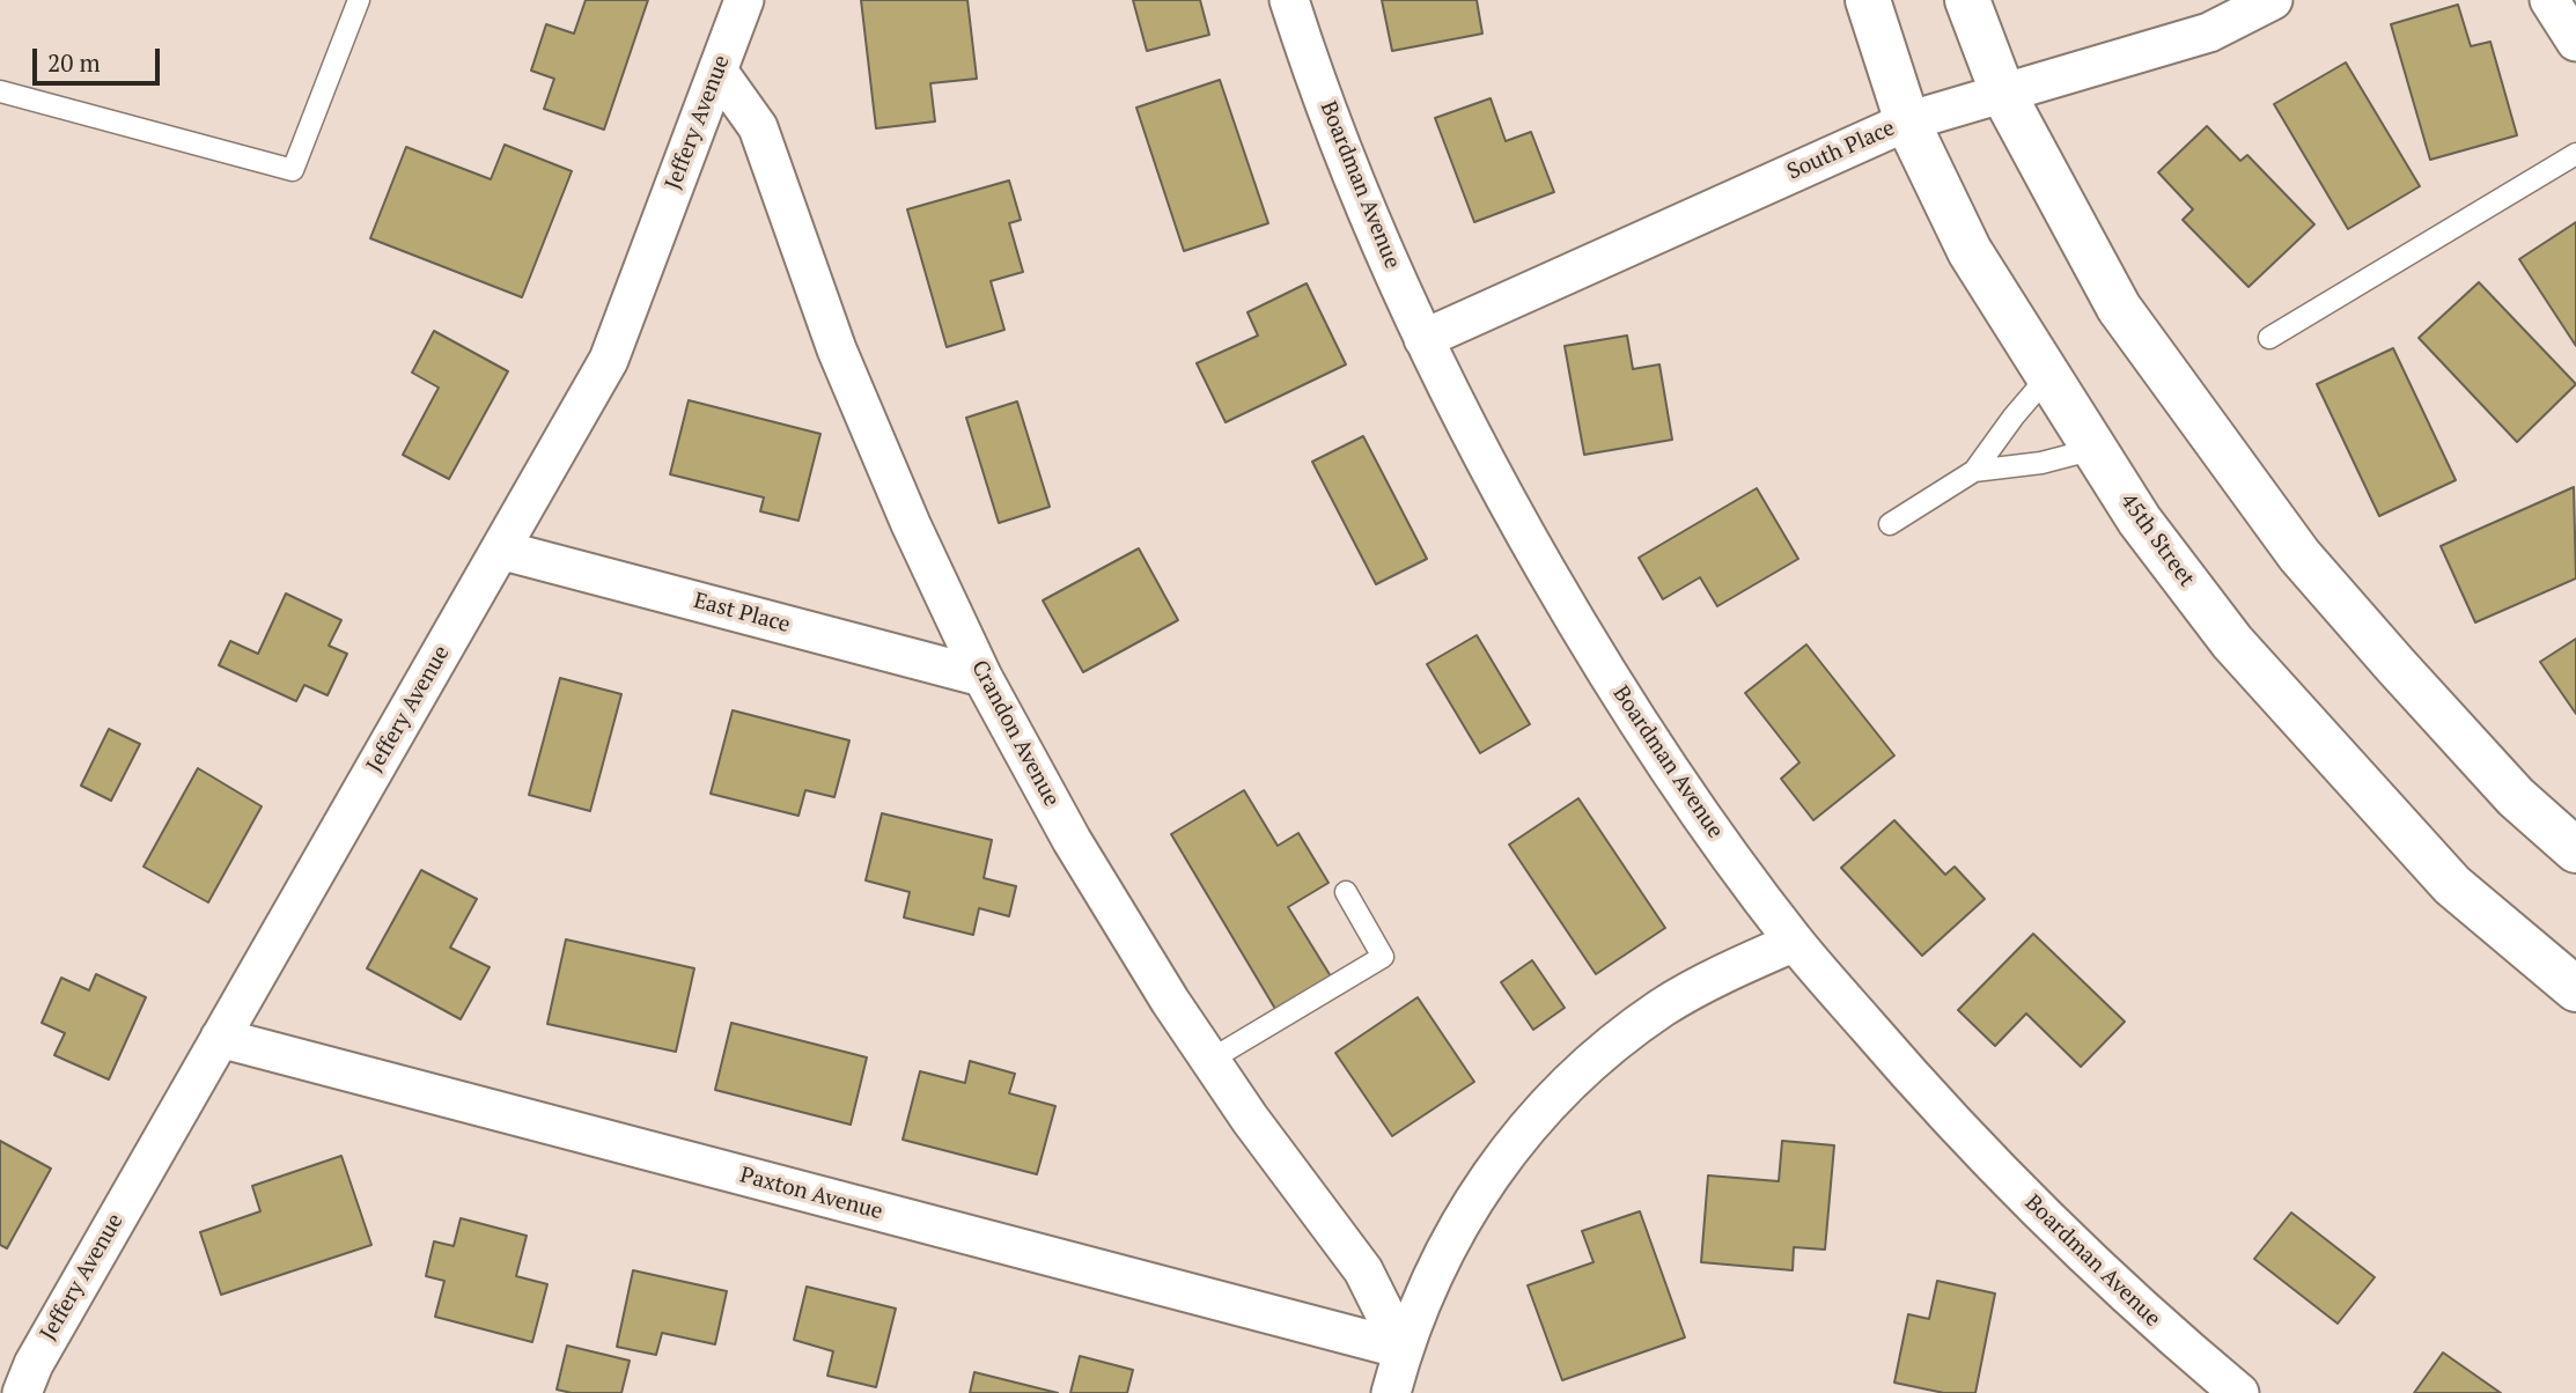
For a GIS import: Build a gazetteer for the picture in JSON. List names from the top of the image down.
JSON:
{
  "streets": {
    "main road": ["45th Street"],
    "street": [
      "Jeffery Avenue",
      "South Place",
      "Boardman Avenue",
      "East Place",
      "Crandon Avenue",
      "Paxton Avenue"
    ]
  },
  "crossings": [
    ["Jeffery Avenue", "East Place"],
    ["Jeffery Avenue", "Crandon Avenue"],
    ["Jeffery Avenue", "Paxton Avenue"],
    ["South Place", "Boardman Avenue"],
    ["South Place", "45th Street"],
    ["East Place", "Crandon Avenue"],
    ["Crandon Avenue", "Paxton Avenue"]
  ],
  "scale_bar": "20 m"
}
